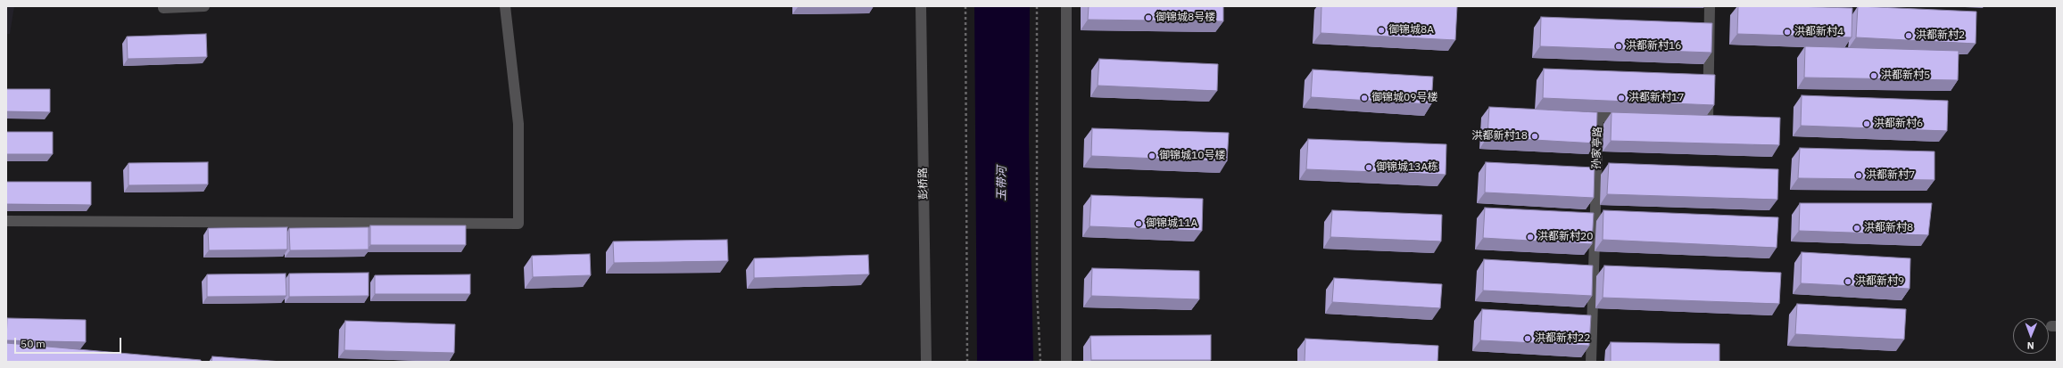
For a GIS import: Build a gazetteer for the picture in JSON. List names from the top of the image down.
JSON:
{
  "streets": {
    "street": ["孙家亭路", "彭桥路"]
  },
  "water": ["玉带河"],
  "places": [
    "御锦城8号楼",
    "御锦城8A",
    "洪都新村4",
    "洪都新村2",
    "洪都新村16",
    "洪都新村5",
    "御锦城09号楼",
    "洪都新村17",
    "洪都新村6",
    "洪都新村18",
    "御锦城10号楼",
    "御锦城13A栋",
    "洪都新村7",
    "御锦城11A",
    "洪都新村8",
    "洪都新村20",
    "洪都新村9",
    "洪都新村22"
  ],
  "scale_bar": "50 m",
  "north": "bottom"
}
